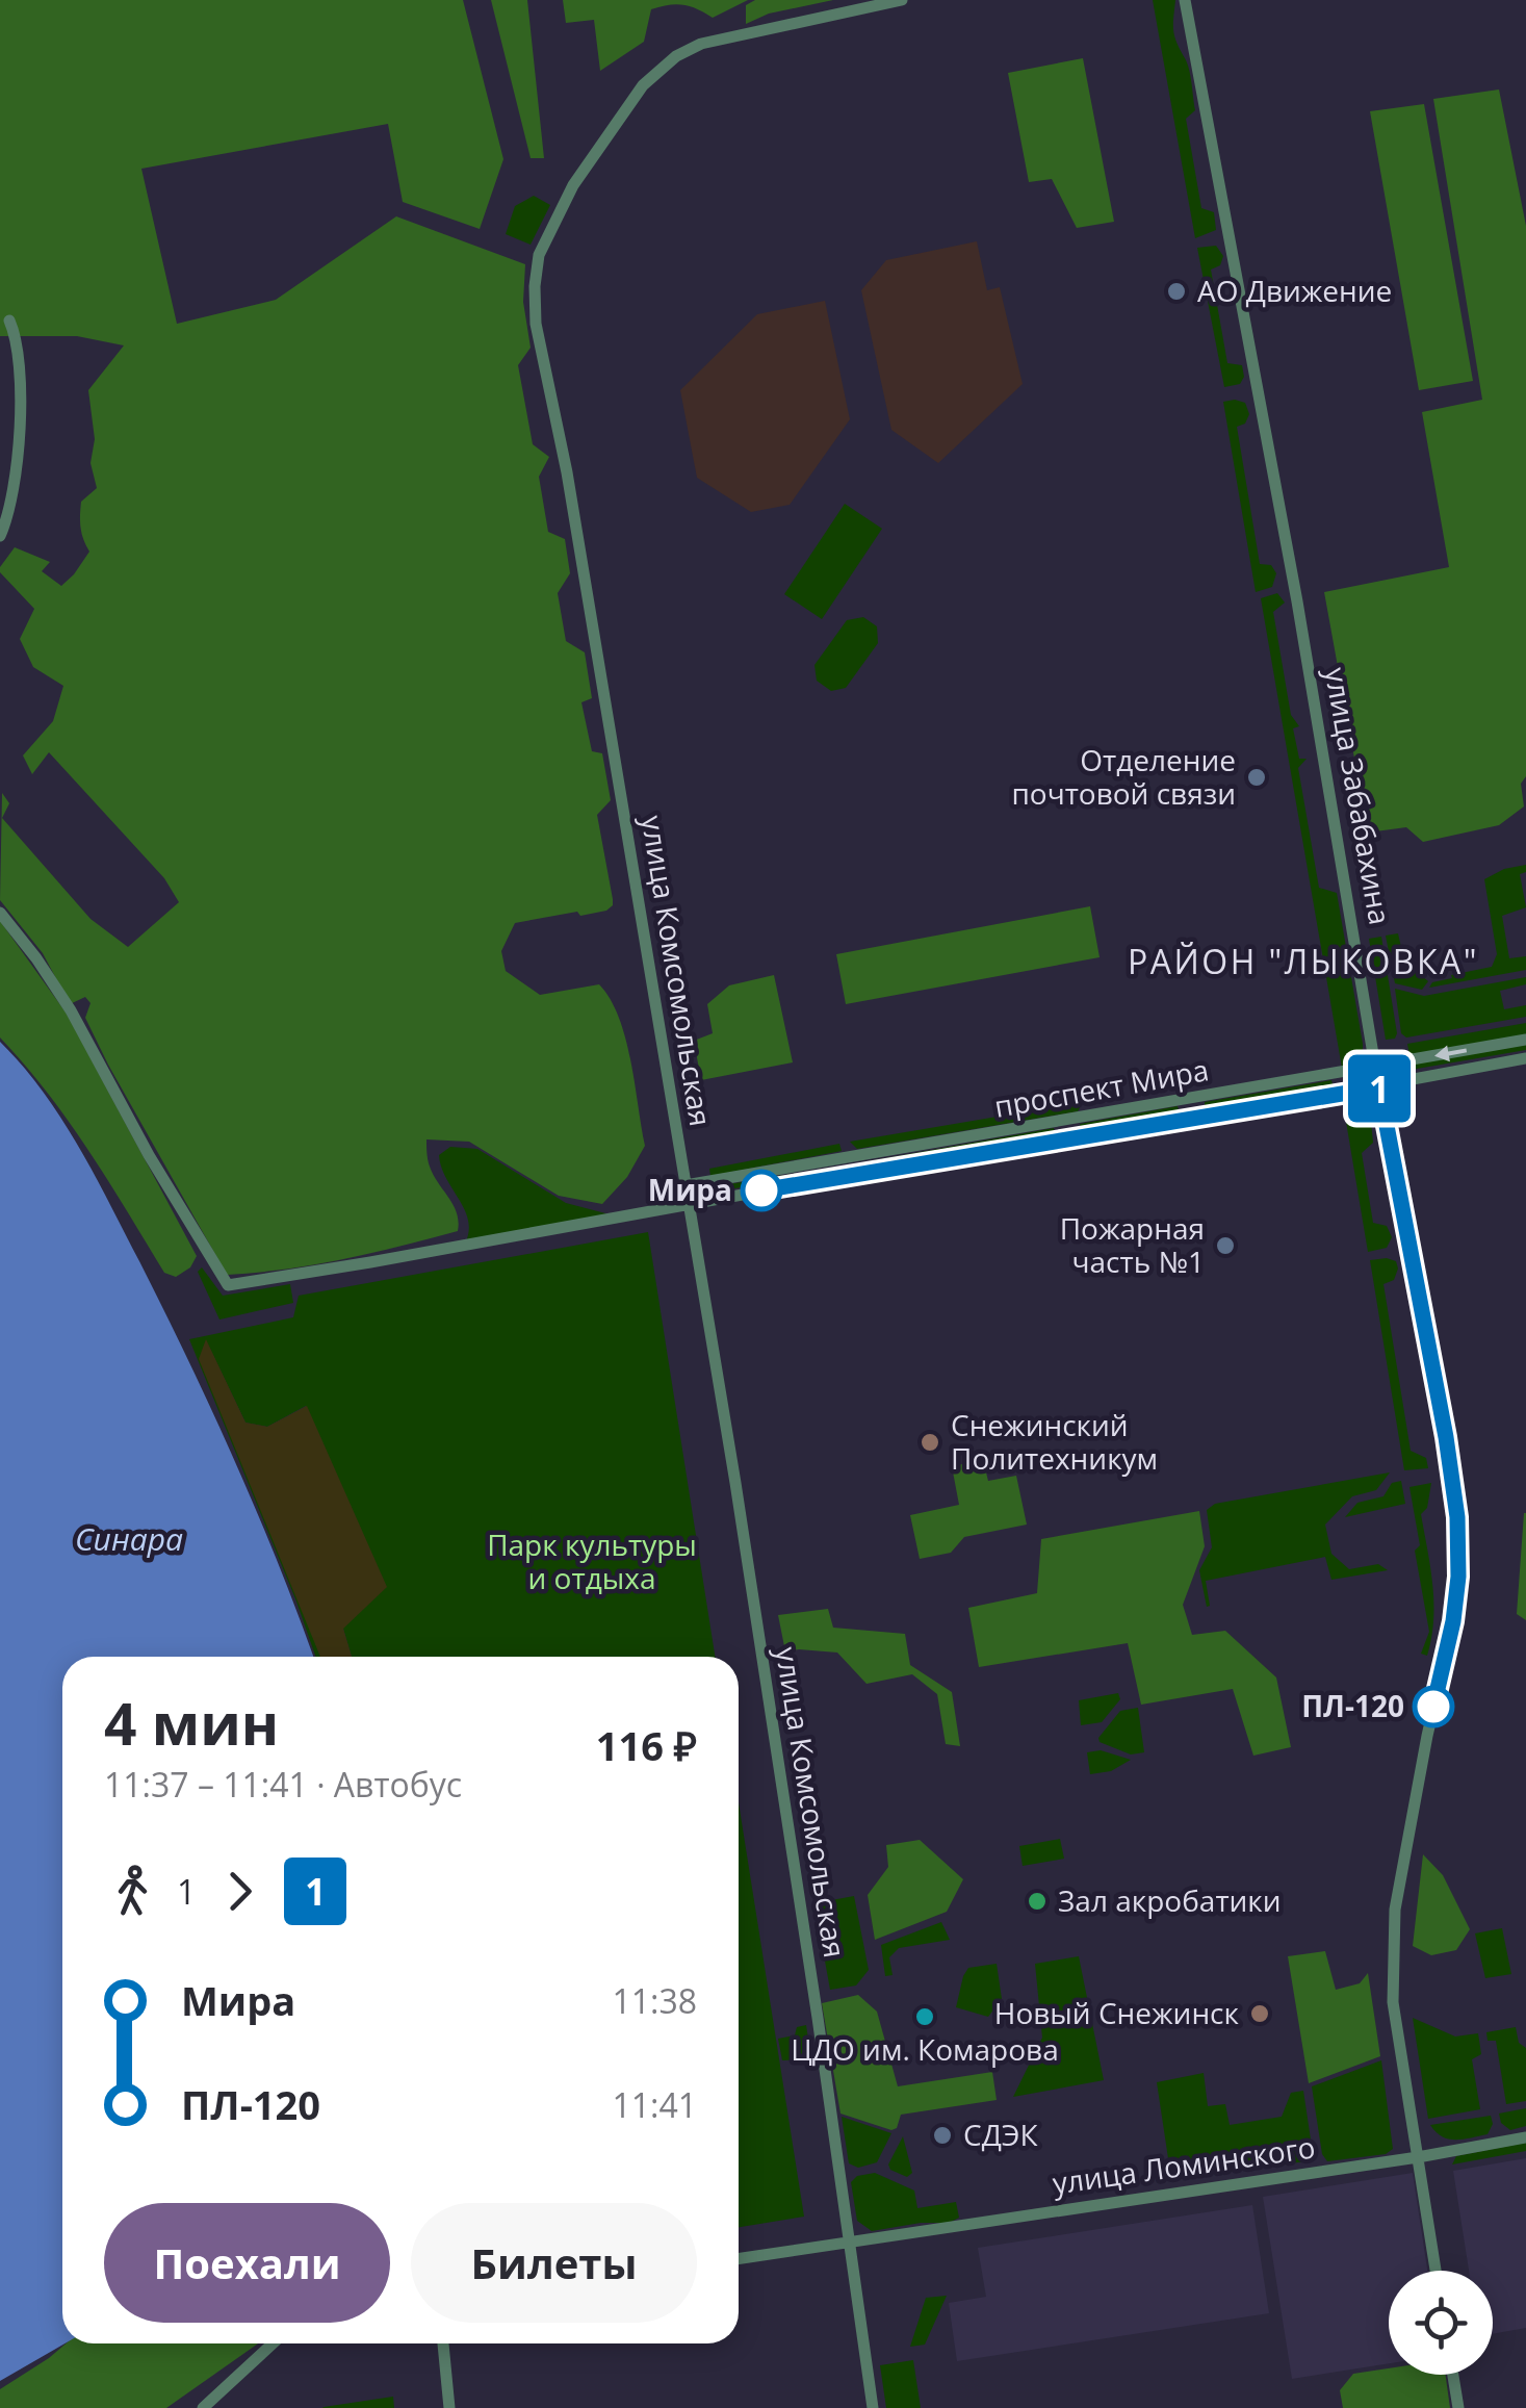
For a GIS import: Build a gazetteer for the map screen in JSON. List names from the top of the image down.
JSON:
{
  "streets": {
    "street": [
      "улица Забабахина",
      "улица Комсомольская",
      "проспект Мира",
      "улица Ломинского"
    ]
  },
  "crossings": [
    ["улица Забабахина", "проспект Мира"],
    ["улица Забабахина", "улица Ломинского"],
    ["улица Комсомольская", "проспект Мира"],
    ["улица Комсомольская", "улица Ломинского"]
  ],
  "districts": ["РАЙОН \"ЛЫКОВКА\""],
  "water": ["Синара"],
  "parks": ["Парк культуры и отдыха"],
  "places": [
    "АО Движение",
    "Отделение почтовой связи",
    "Мира",
    "Пожарная часть №1",
    "Снежинский Политехникум",
    "ПЛ-120",
    "Зал акробатики",
    "Новый Снежинск",
    "ЦДО им. Комарова",
    "СДЭК"
  ],
  "lines": ["bus line 1"],
  "page": {
    "on_map": "1",
    "heading": ["4 мин", "11:37 – 11:41 · Автобус", "116 ₽"],
    "legs": ["1", "1"],
    "list": [
      {
        "name": "Мира",
        "value": "11:38"
      },
      {
        "name": "ПЛ-120",
        "value": "11:41"
      }
    ],
    "buttons": ["Поехали", "Билеты"]
  }
}
